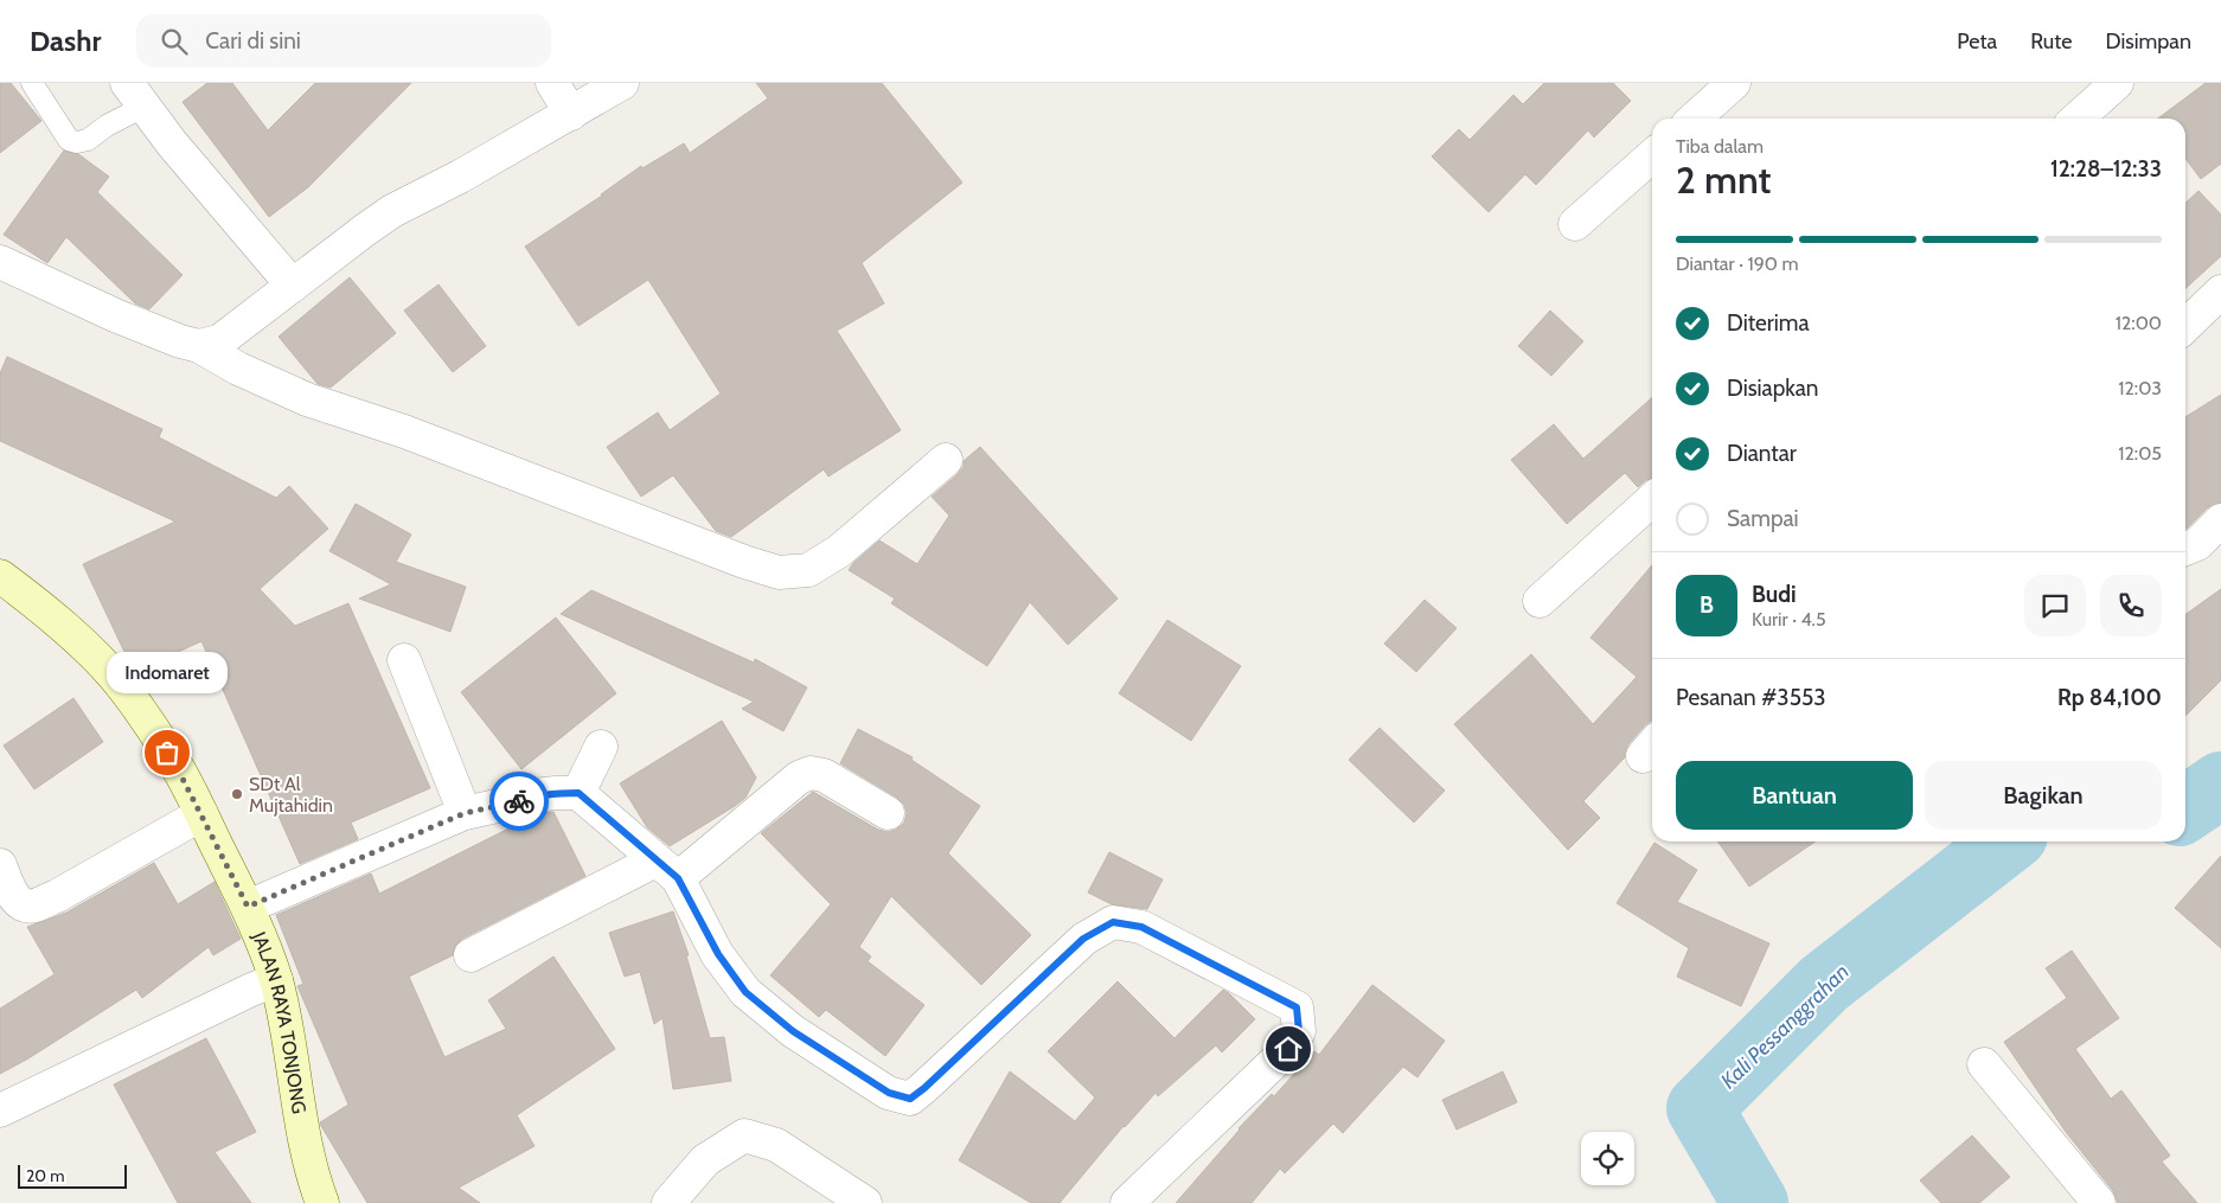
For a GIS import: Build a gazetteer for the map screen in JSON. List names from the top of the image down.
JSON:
{
  "streets": {
    "main road": ["JALAN RAYA TONJONG"]
  },
  "water": ["Kali Pessanggrahan"],
  "places": ["Indomaret", "SDt Al Mujtahidin"],
  "scale_bar": "20 m",
  "page": {
    "header": "Dashr",
    "search": "Cari di sini",
    "nav": ["Peta", "Rute", "Disimpan"],
    "heading": ["2 mnt", "Tiba dalam", "12:28–12:33"],
    "panel": [
      "Budi",
      "Kurir · 4.5",
      "Pesanan #3553",
      "Rp 84,100"
    ],
    "bar": "Diantar · 190 m",
    "list": [
      ["Diterima", "12:00"],
      ["Disiapkan", "12:03"],
      ["Diantar", "12:05"],
      "Sampai"
    ],
    "round": "B",
    "bubble": "Indomaret",
    "buttons": ["Bantuan", "Bagikan"],
    "scale": "20 m"
  }
}
